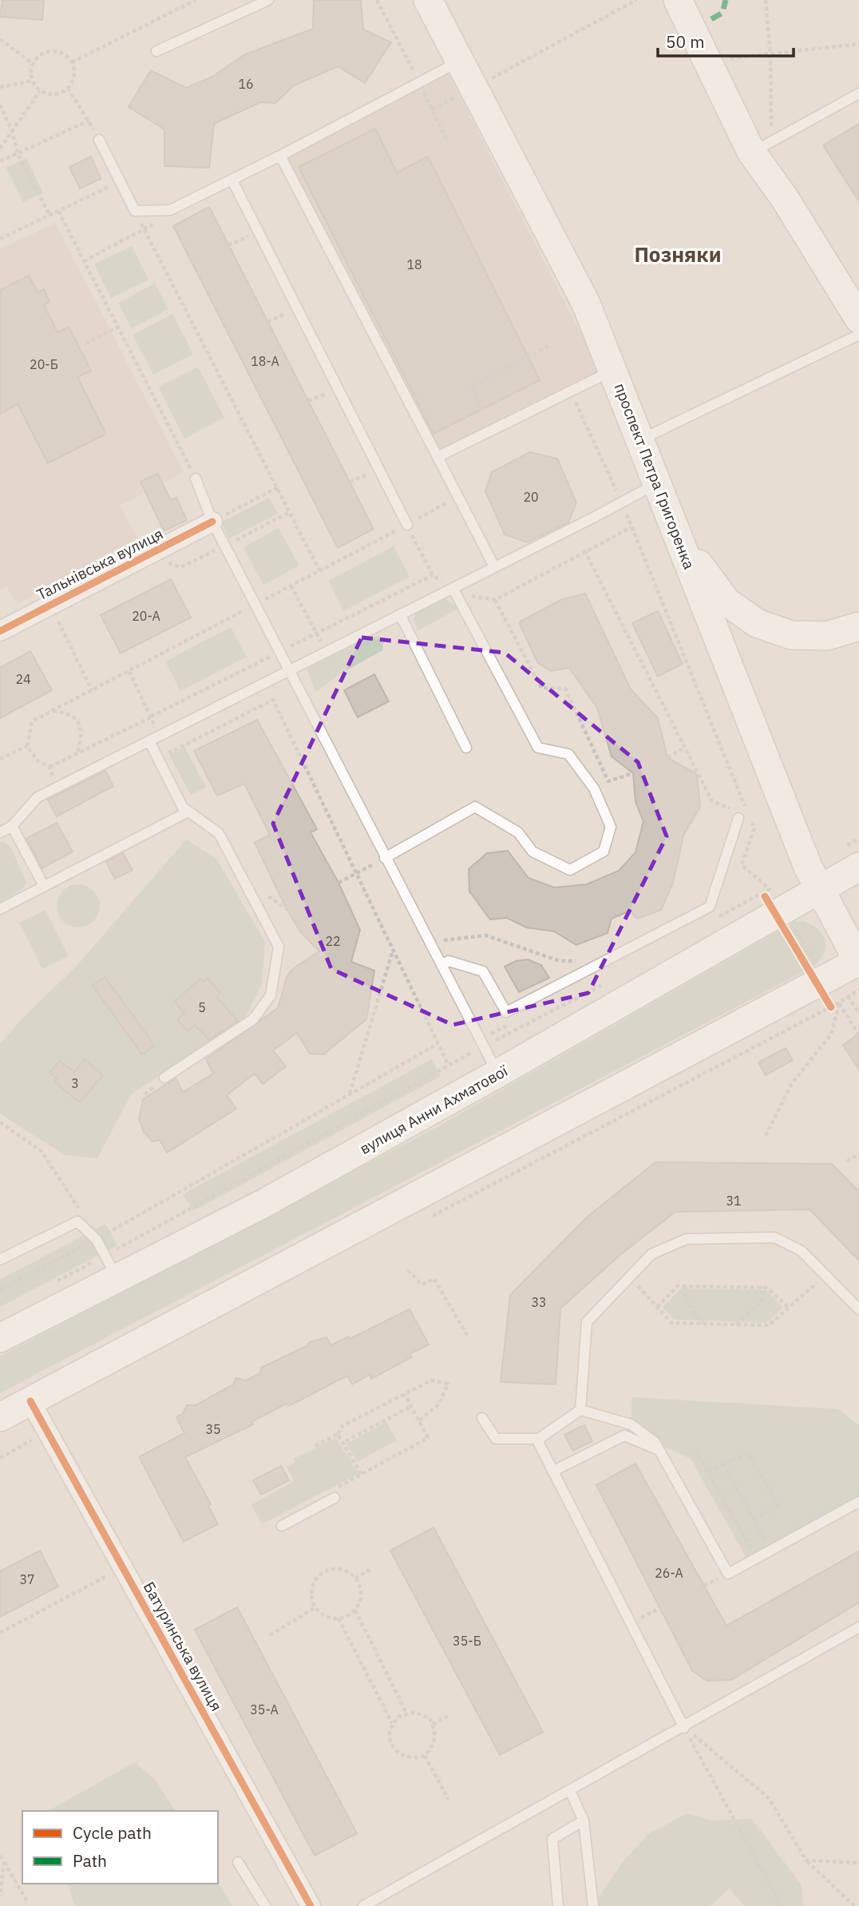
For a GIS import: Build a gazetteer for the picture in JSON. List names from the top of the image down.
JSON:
{
  "streets": {
    "main road": ["проспект Петра Григоренка", "вулиця Анни Ахматової"],
    "street": ["Тальнівська вулиця", "Батуринська вулиця"]
  },
  "crossings": [
    ["проспект Петра Григоренка", "вулиця Анни Ахматової"]
  ],
  "districts": ["Позняки"],
  "house_numbers": [
    "16",
    "18",
    "18-А",
    "20-Б",
    "20",
    "20-А",
    "24",
    "22",
    "5",
    "3",
    "31",
    "33",
    "35",
    "26-А",
    "37",
    "35-Б",
    "35-А"
  ],
  "legend": ["Cycle path", "Path"],
  "scale_bar": "50 m"
}
